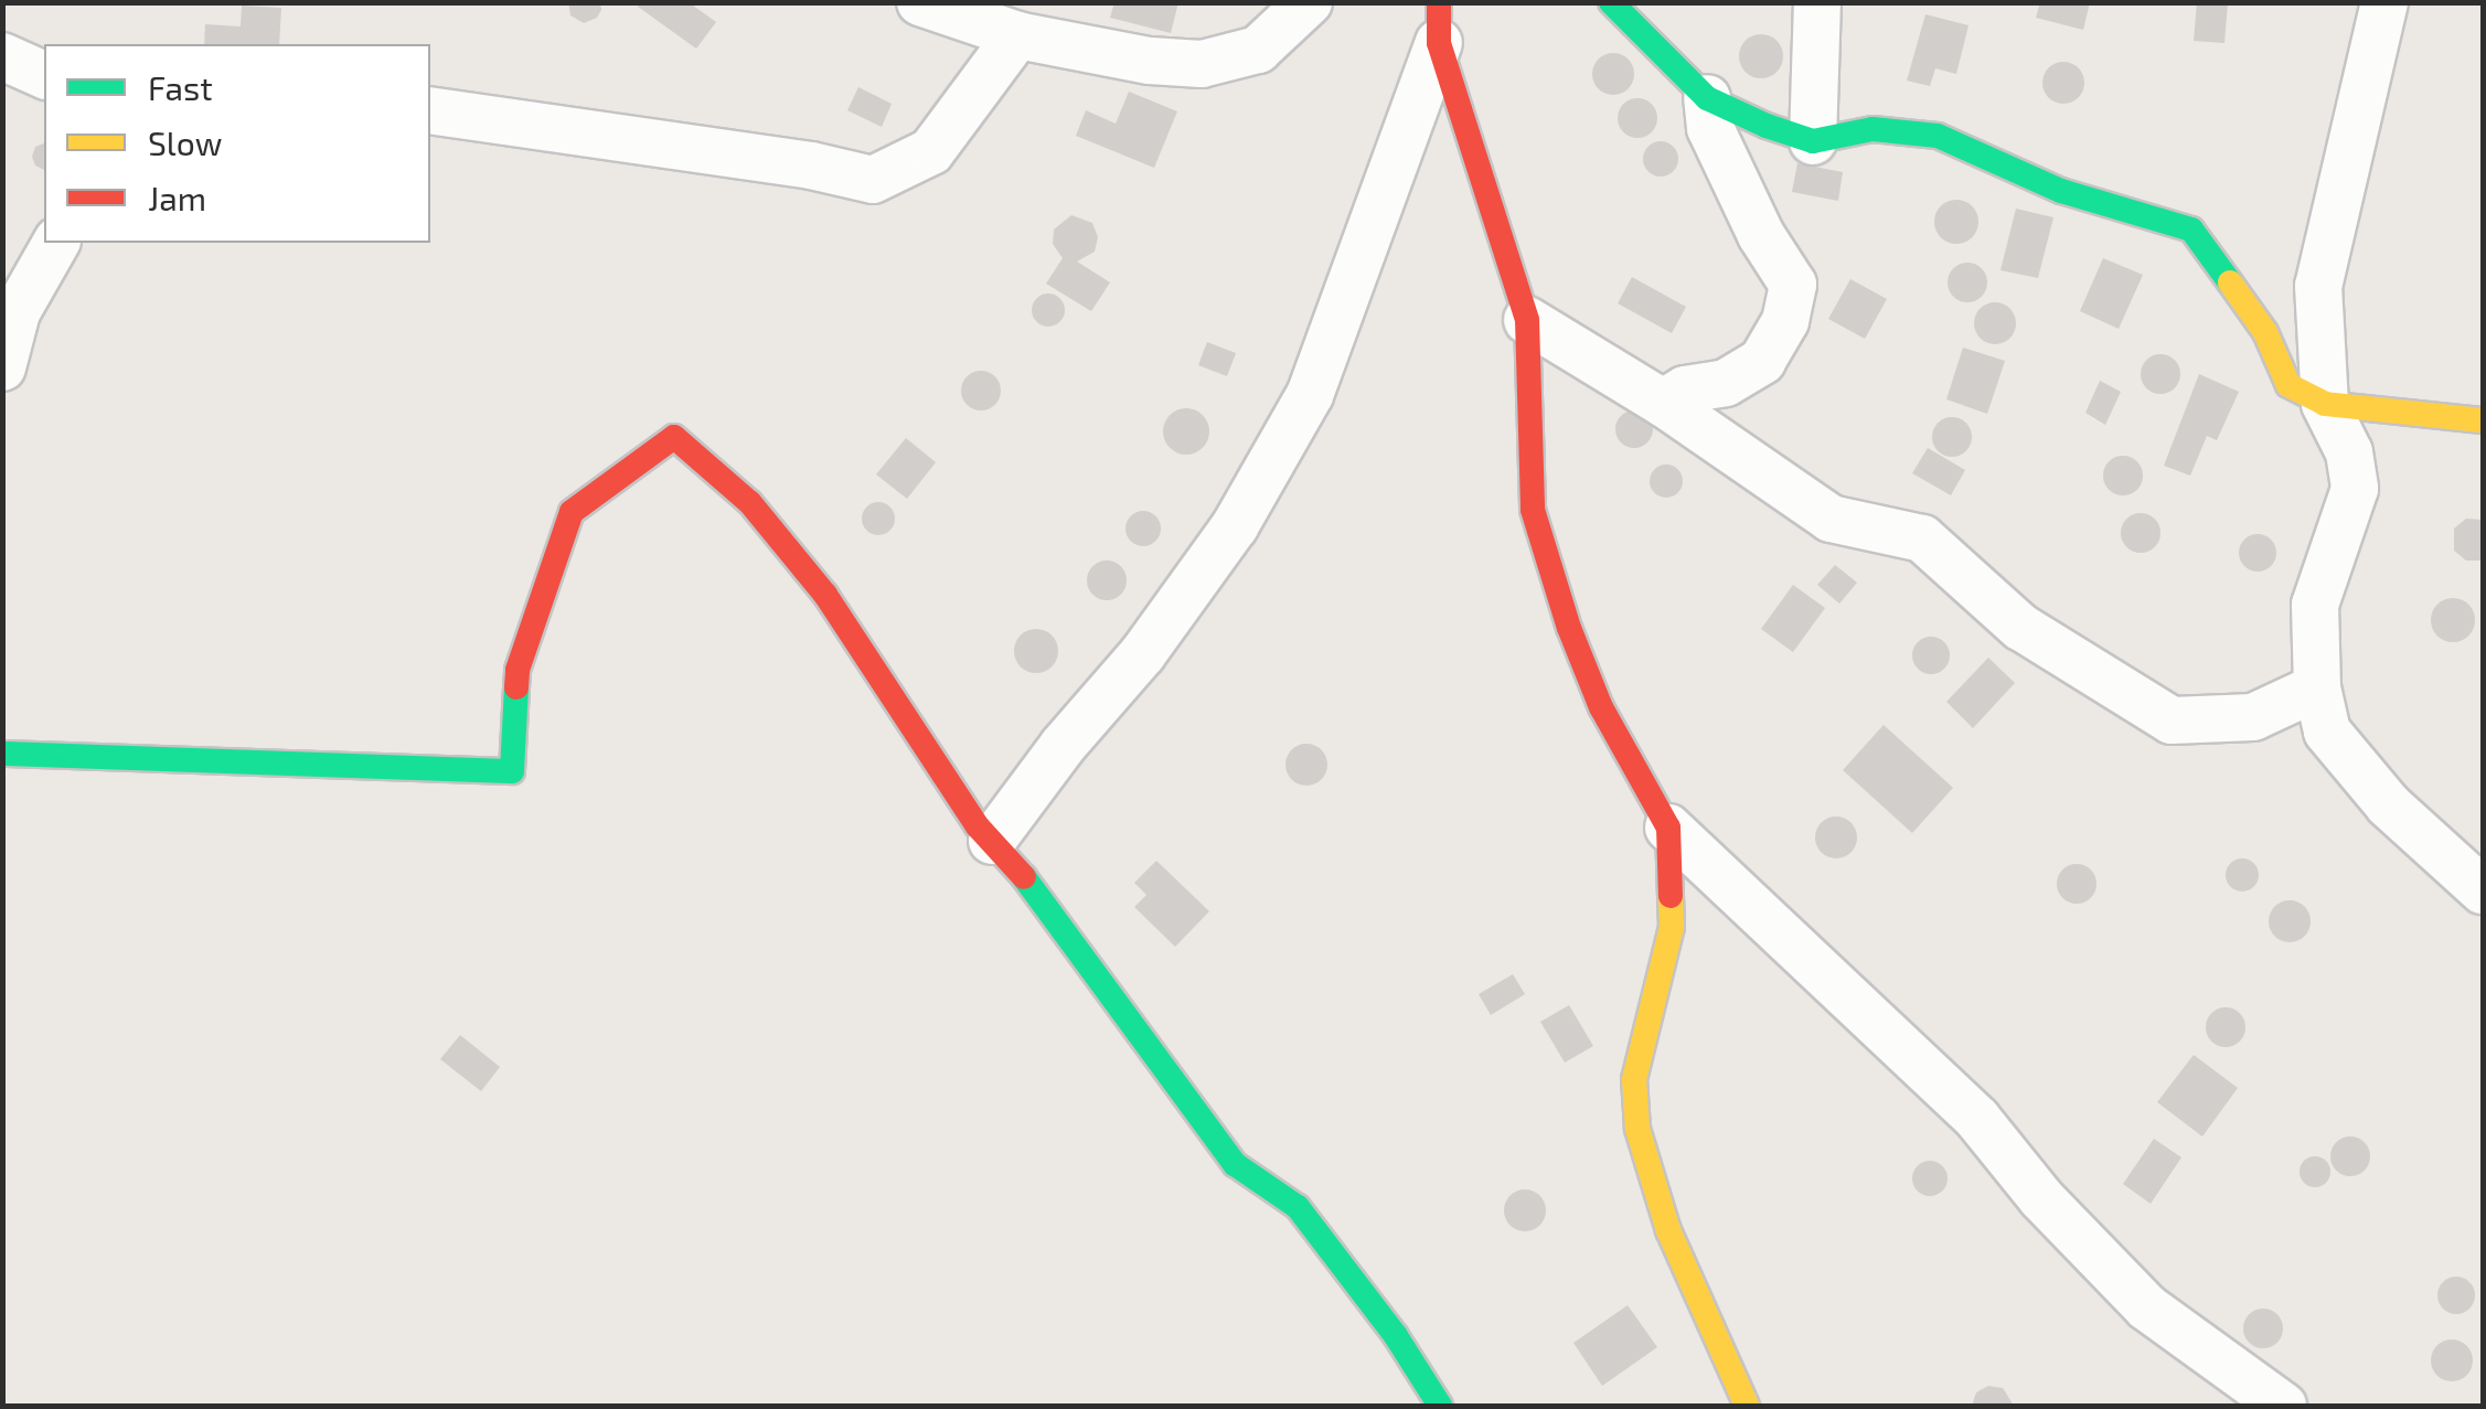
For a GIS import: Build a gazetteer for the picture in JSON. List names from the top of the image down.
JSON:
{
  "legend": ["Fast", "Slow", "Jam"]
}
